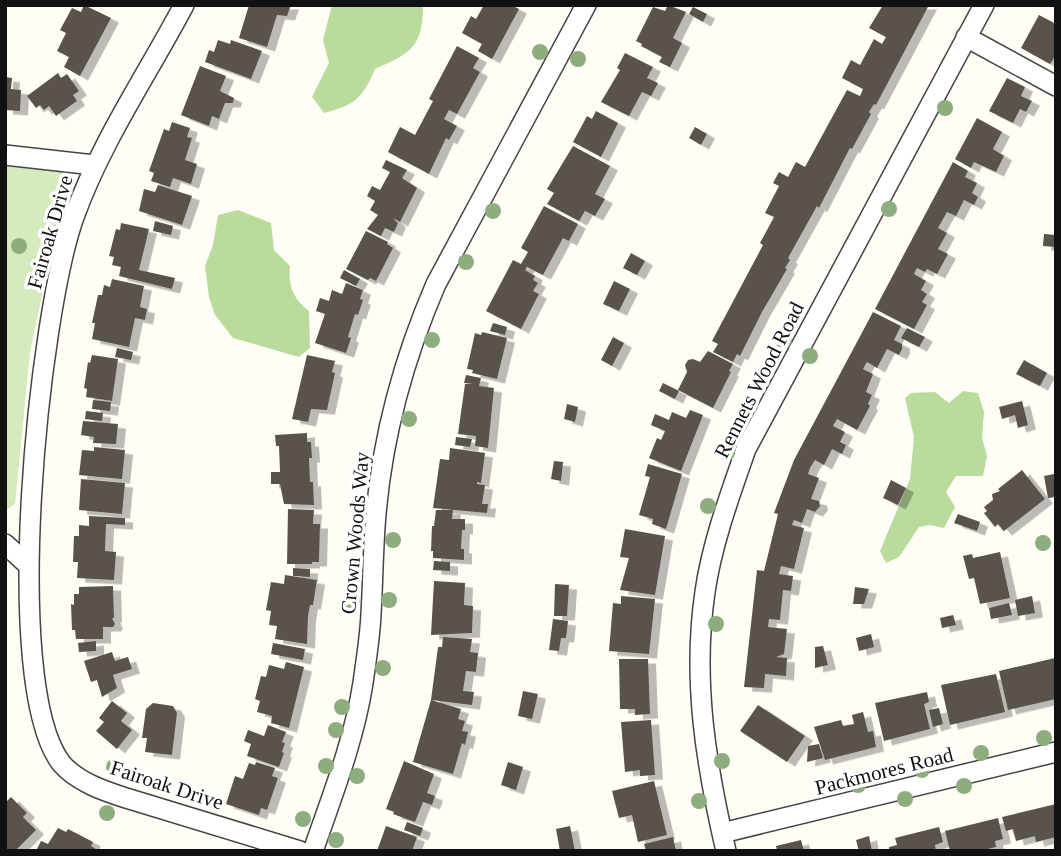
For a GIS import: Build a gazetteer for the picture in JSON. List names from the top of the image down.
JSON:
{
  "streets": {
    "street": [
      "Fairoak Drive",
      "Rennets Wood Road",
      "Crown Woods Way",
      "Packmores Road"
    ]
  },
  "crossings": [
    ["Rennets Wood Road", "Packmores Road"]
  ]
}
